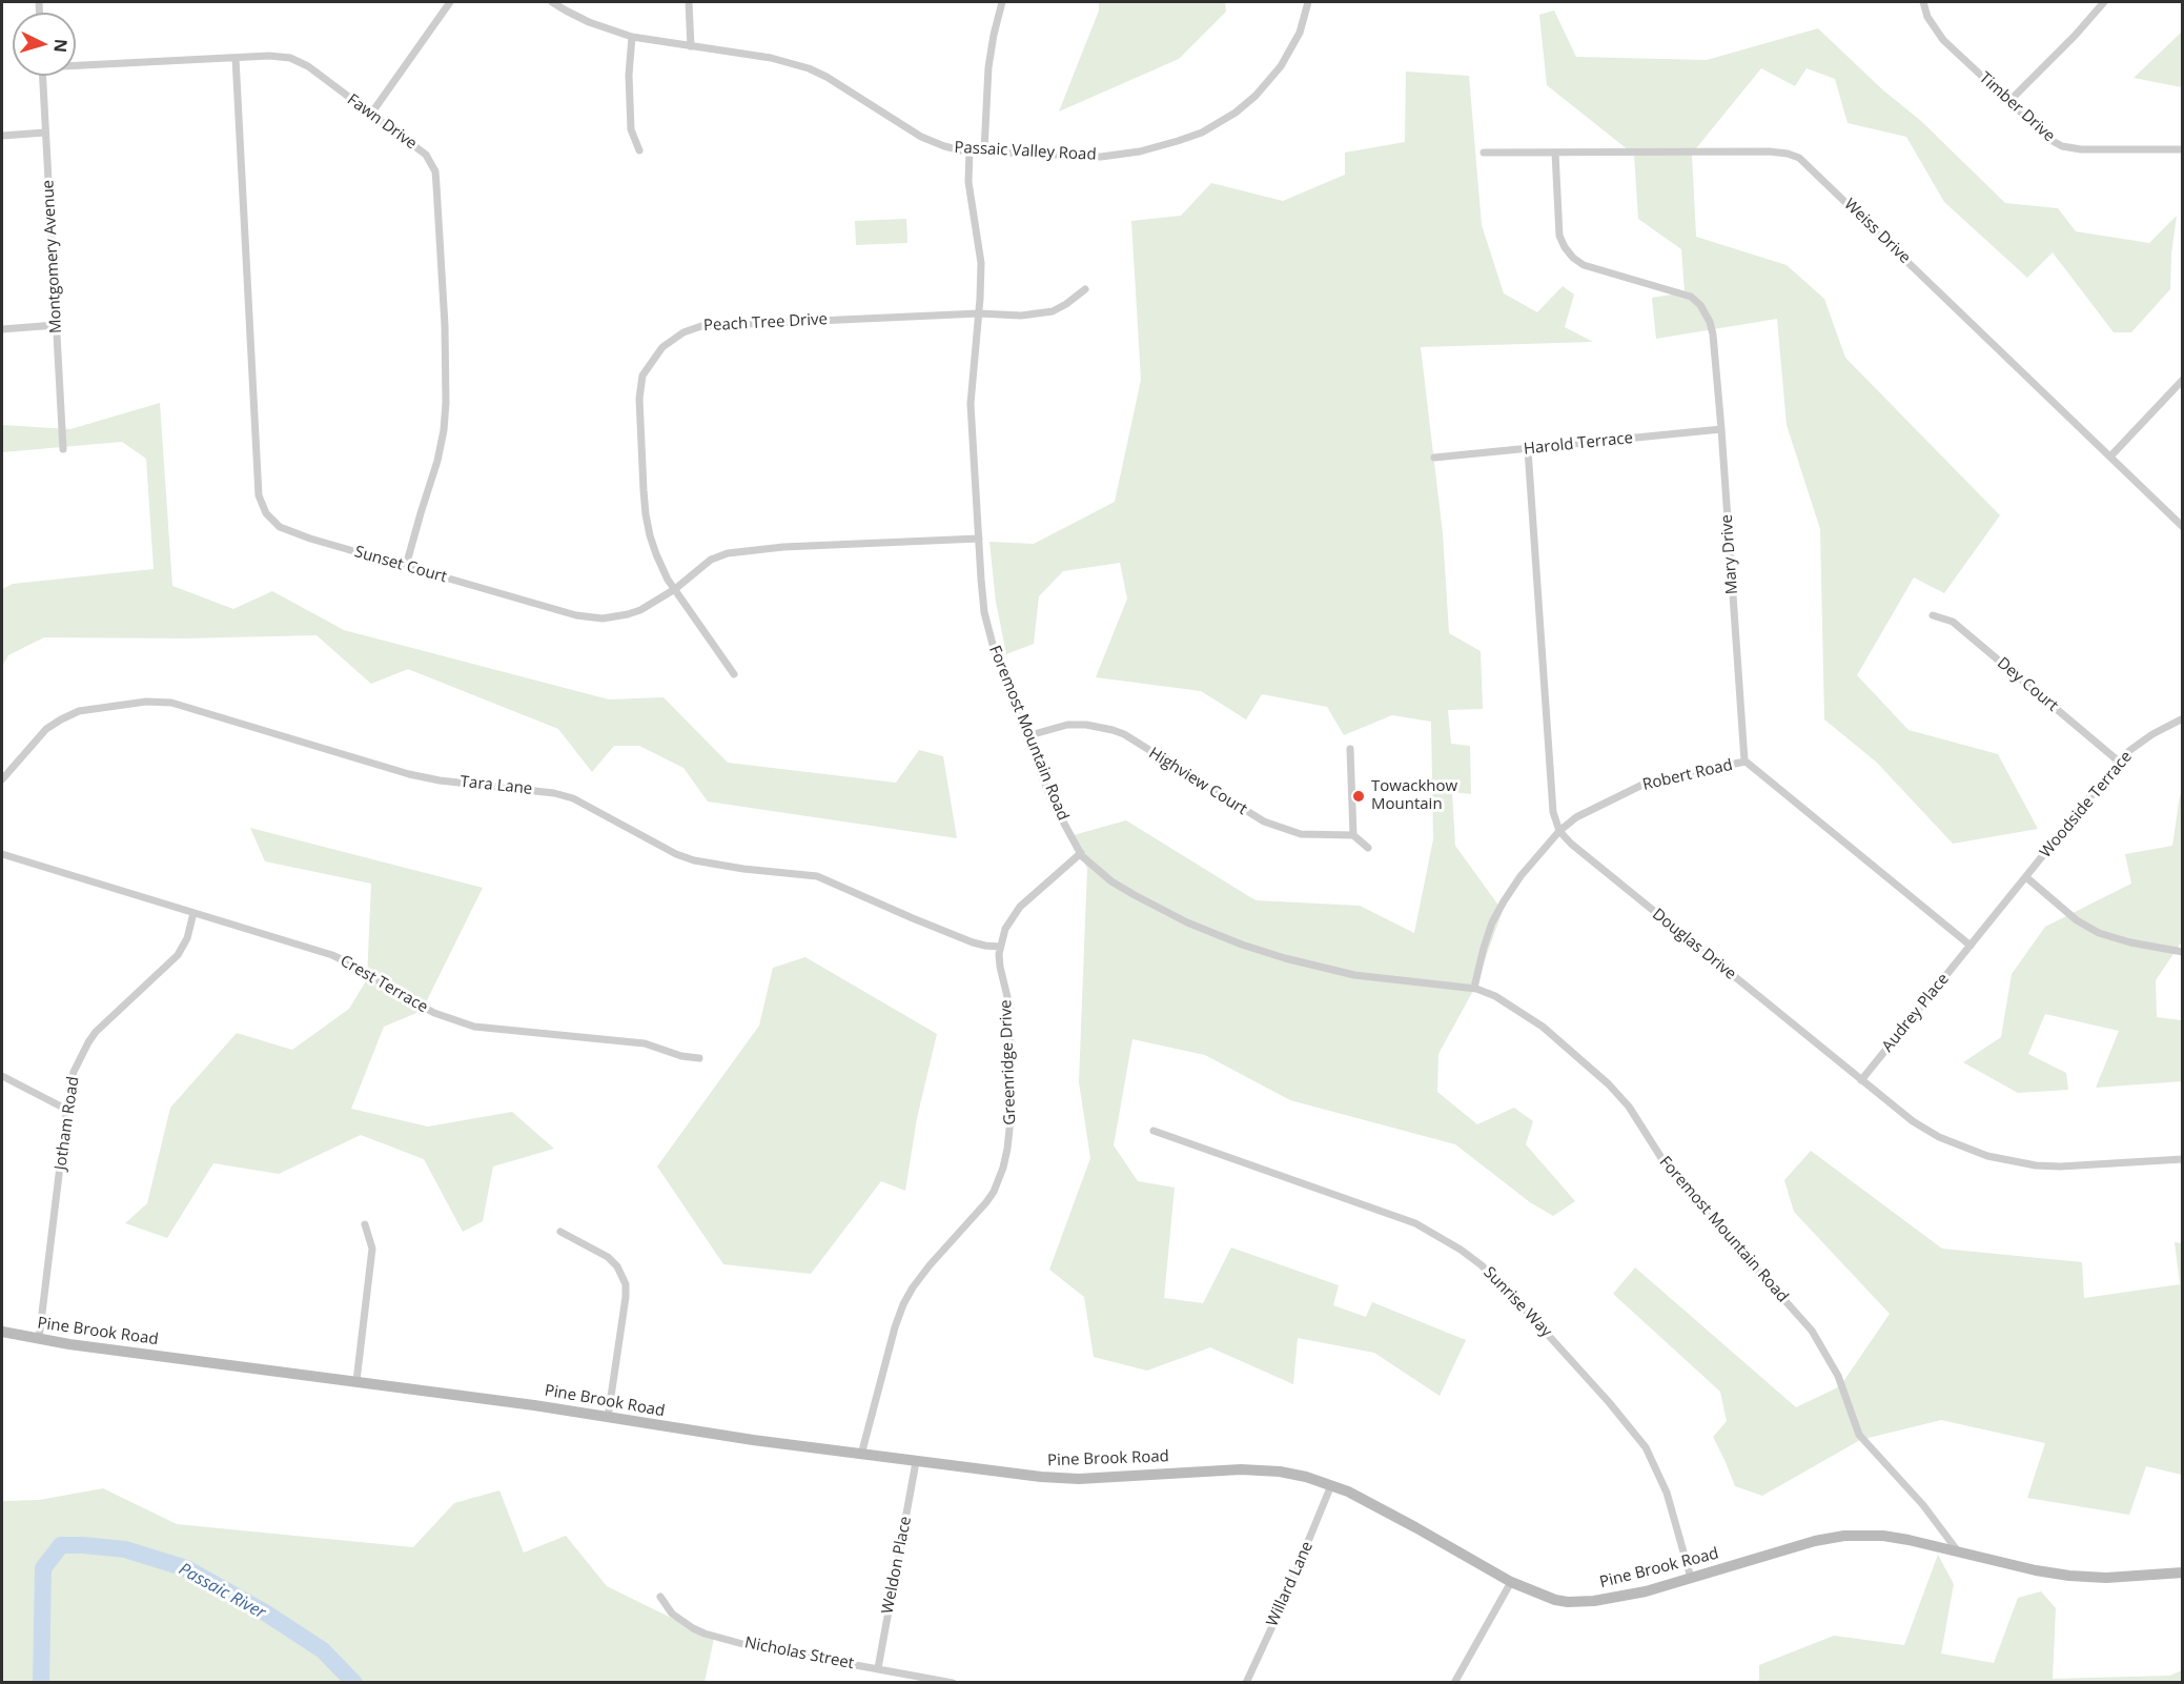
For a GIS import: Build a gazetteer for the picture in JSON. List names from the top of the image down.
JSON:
{
  "streets": {
    "street": [
      "Timber Drive",
      "Fawn Drive",
      "Passaic Valley Road",
      "Weiss Drive",
      "Montgomery Avenue",
      "Peach Tree Drive",
      "Harold Terrace",
      "Mary Drive",
      "Sunset Court",
      "Dey Court",
      "Foremost Mountain Road",
      "Robert Road",
      "Highview Court",
      "Tara Lane",
      "Woodside Terrace",
      "Douglas Drive",
      "Crest Terrace",
      "Audrey Place",
      "Greenridge Drive",
      "Jotham Road",
      "Sunrise Way",
      "Pine Brook Road",
      "Weldon Place",
      "Willard Lane",
      "Nicholas Street"
    ]
  },
  "crossings": [
    ["Fawn Drive", "Sunset Court"],
    ["Passaic Valley Road", "Foremost Mountain Road"],
    ["Weiss Drive", "Mary Drive"],
    ["Peach Tree Drive", "Sunset Court"],
    ["Peach Tree Drive", "Foremost Mountain Road"],
    ["Harold Terrace", "Mary Drive"],
    ["Mary Drive", "Robert Road"],
    ["Sunset Court", "Foremost Mountain Road"],
    ["Dey Court", "Woodside Terrace"],
    ["Foremost Mountain Road", "Robert Road"],
    ["Foremost Mountain Road", "Highview Court"],
    ["Foremost Mountain Road", "Greenridge Drive"],
    ["Foremost Mountain Road", "Pine Brook Road"],
    ["Robert Road", "Douglas Drive"],
    ["Tara Lane", "Greenridge Drive"],
    ["Woodside Terrace", "Audrey Place"],
    ["Douglas Drive", "Audrey Place"],
    ["Crest Terrace", "Jotham Road"],
    ["Greenridge Drive", "Pine Brook Road"],
    ["Jotham Road", "Pine Brook Road"],
    ["Sunrise Way", "Pine Brook Road"],
    ["Pine Brook Road", "Weldon Place"],
    ["Pine Brook Road", "Willard Lane"],
    ["Weldon Place", "Nicholas Street"]
  ],
  "water": ["Passaic River"],
  "places": ["Towackhow Mountain"],
  "north": "right"
}
